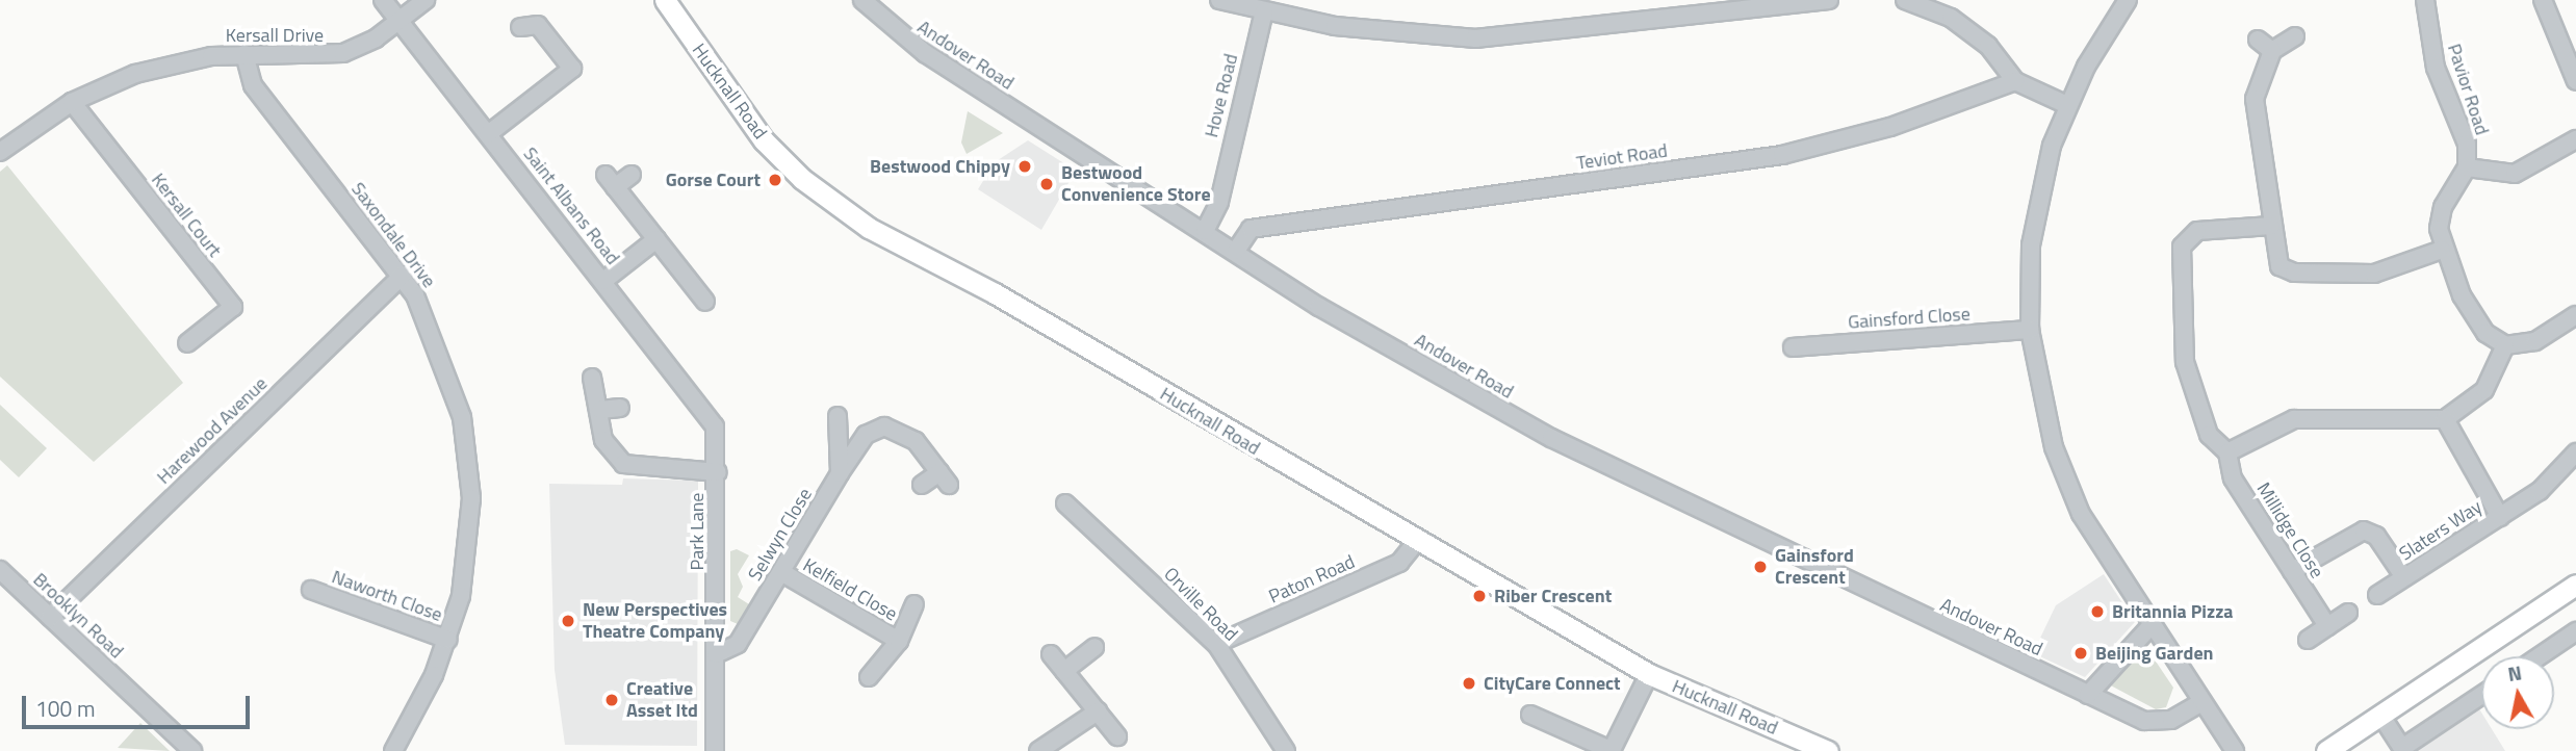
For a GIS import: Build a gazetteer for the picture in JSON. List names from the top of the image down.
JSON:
{
  "streets": {
    "main road": ["Hucknall Road"],
    "street": [
      "Kersall Drive",
      "Andover Road",
      "Pavior Road",
      "Hove Road",
      "Teviot Road",
      "Saint Albans Road",
      "Kersall Court",
      "Saxondale Drive",
      "Gainsford Close",
      "Harewood Avenue",
      "Millidge Close",
      "Slaters Way",
      "Park Lane",
      "Selwyn Close",
      "Paton Road",
      "Kelfield Close",
      "Naworth Close",
      "Orville Road",
      "Brooklyn Road"
    ]
  },
  "crossings": [
    ["Kersall Drive", "Saint Albans Road"],
    ["Kersall Drive", "Kersall Court"],
    ["Kersall Drive", "Saxondale Drive"],
    ["Andover Road", "Hove Road"],
    ["Andover Road", "Teviot Road"],
    ["Hucknall Road", "Paton Road"],
    ["Saint Albans Road", "Park Lane"],
    ["Saxondale Drive", "Harewood Avenue"],
    ["Saxondale Drive", "Naworth Close"],
    ["Harewood Avenue", "Brooklyn Road"],
    ["Millidge Close", "Slaters Way"],
    ["Park Lane", "Selwyn Close"],
    ["Selwyn Close", "Kelfield Close"],
    ["Paton Road", "Orville Road"]
  ],
  "places": [
    "Bestwood Chippy",
    "Gorse Court",
    "Bestwood Convenience Store",
    "Gainsford Crescent",
    "Riber Crescent",
    "Britannia Pizza",
    "New Perspectives Theatre Company",
    "Beijing Garden",
    "CityCare Connect",
    "Creative Asset ltd"
  ],
  "scale_bar": "100 m",
  "north": "top"
}
